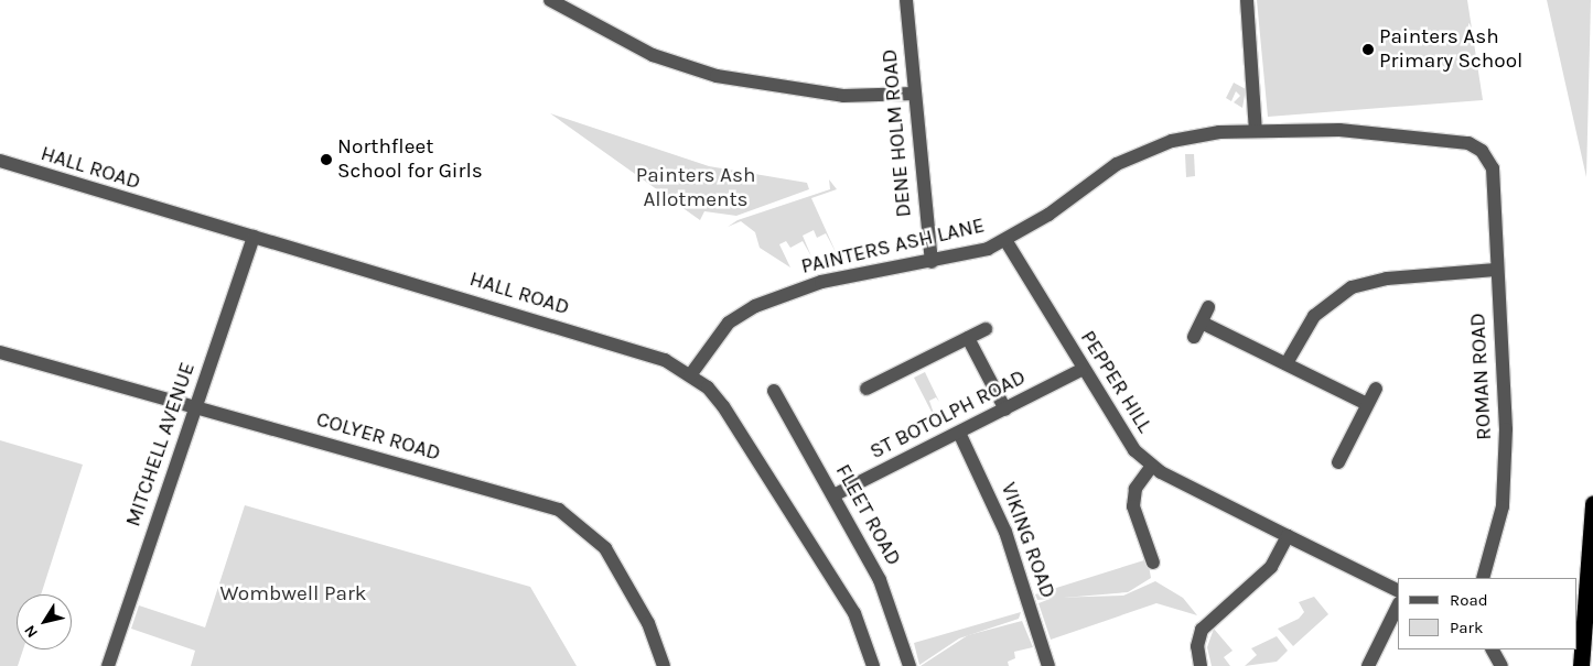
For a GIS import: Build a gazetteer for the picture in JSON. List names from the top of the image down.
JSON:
{
  "streets": {
    "street": [
      "DENE HOLM ROAD",
      "HALL ROAD",
      "PAINTERS ASH LANE",
      "ROMAN ROAD",
      "PEPPER HILL",
      "ST BOTOLPH ROAD",
      "COLYER ROAD",
      "MITCHELL AVENUE",
      "FLEET ROAD",
      "VIKING ROAD"
    ]
  },
  "crossings": [
    ["DENE HOLM ROAD", "PAINTERS ASH LANE"],
    ["HALL ROAD", "PAINTERS ASH LANE"],
    ["HALL ROAD", "MITCHELL AVENUE"],
    ["PAINTERS ASH LANE", "ROMAN ROAD"],
    ["PAINTERS ASH LANE", "PEPPER HILL"],
    ["PEPPER HILL", "ST BOTOLPH ROAD"],
    ["ST BOTOLPH ROAD", "FLEET ROAD"],
    ["ST BOTOLPH ROAD", "VIKING ROAD"],
    ["COLYER ROAD", "MITCHELL AVENUE"]
  ],
  "parks": ["Painters Ash Allotments", "Wombwell Park"],
  "places": ["Painters Ash Primary School", "Northfleet School for Girls"],
  "legend": ["Road", "Park"],
  "north": "bottom left"
}
